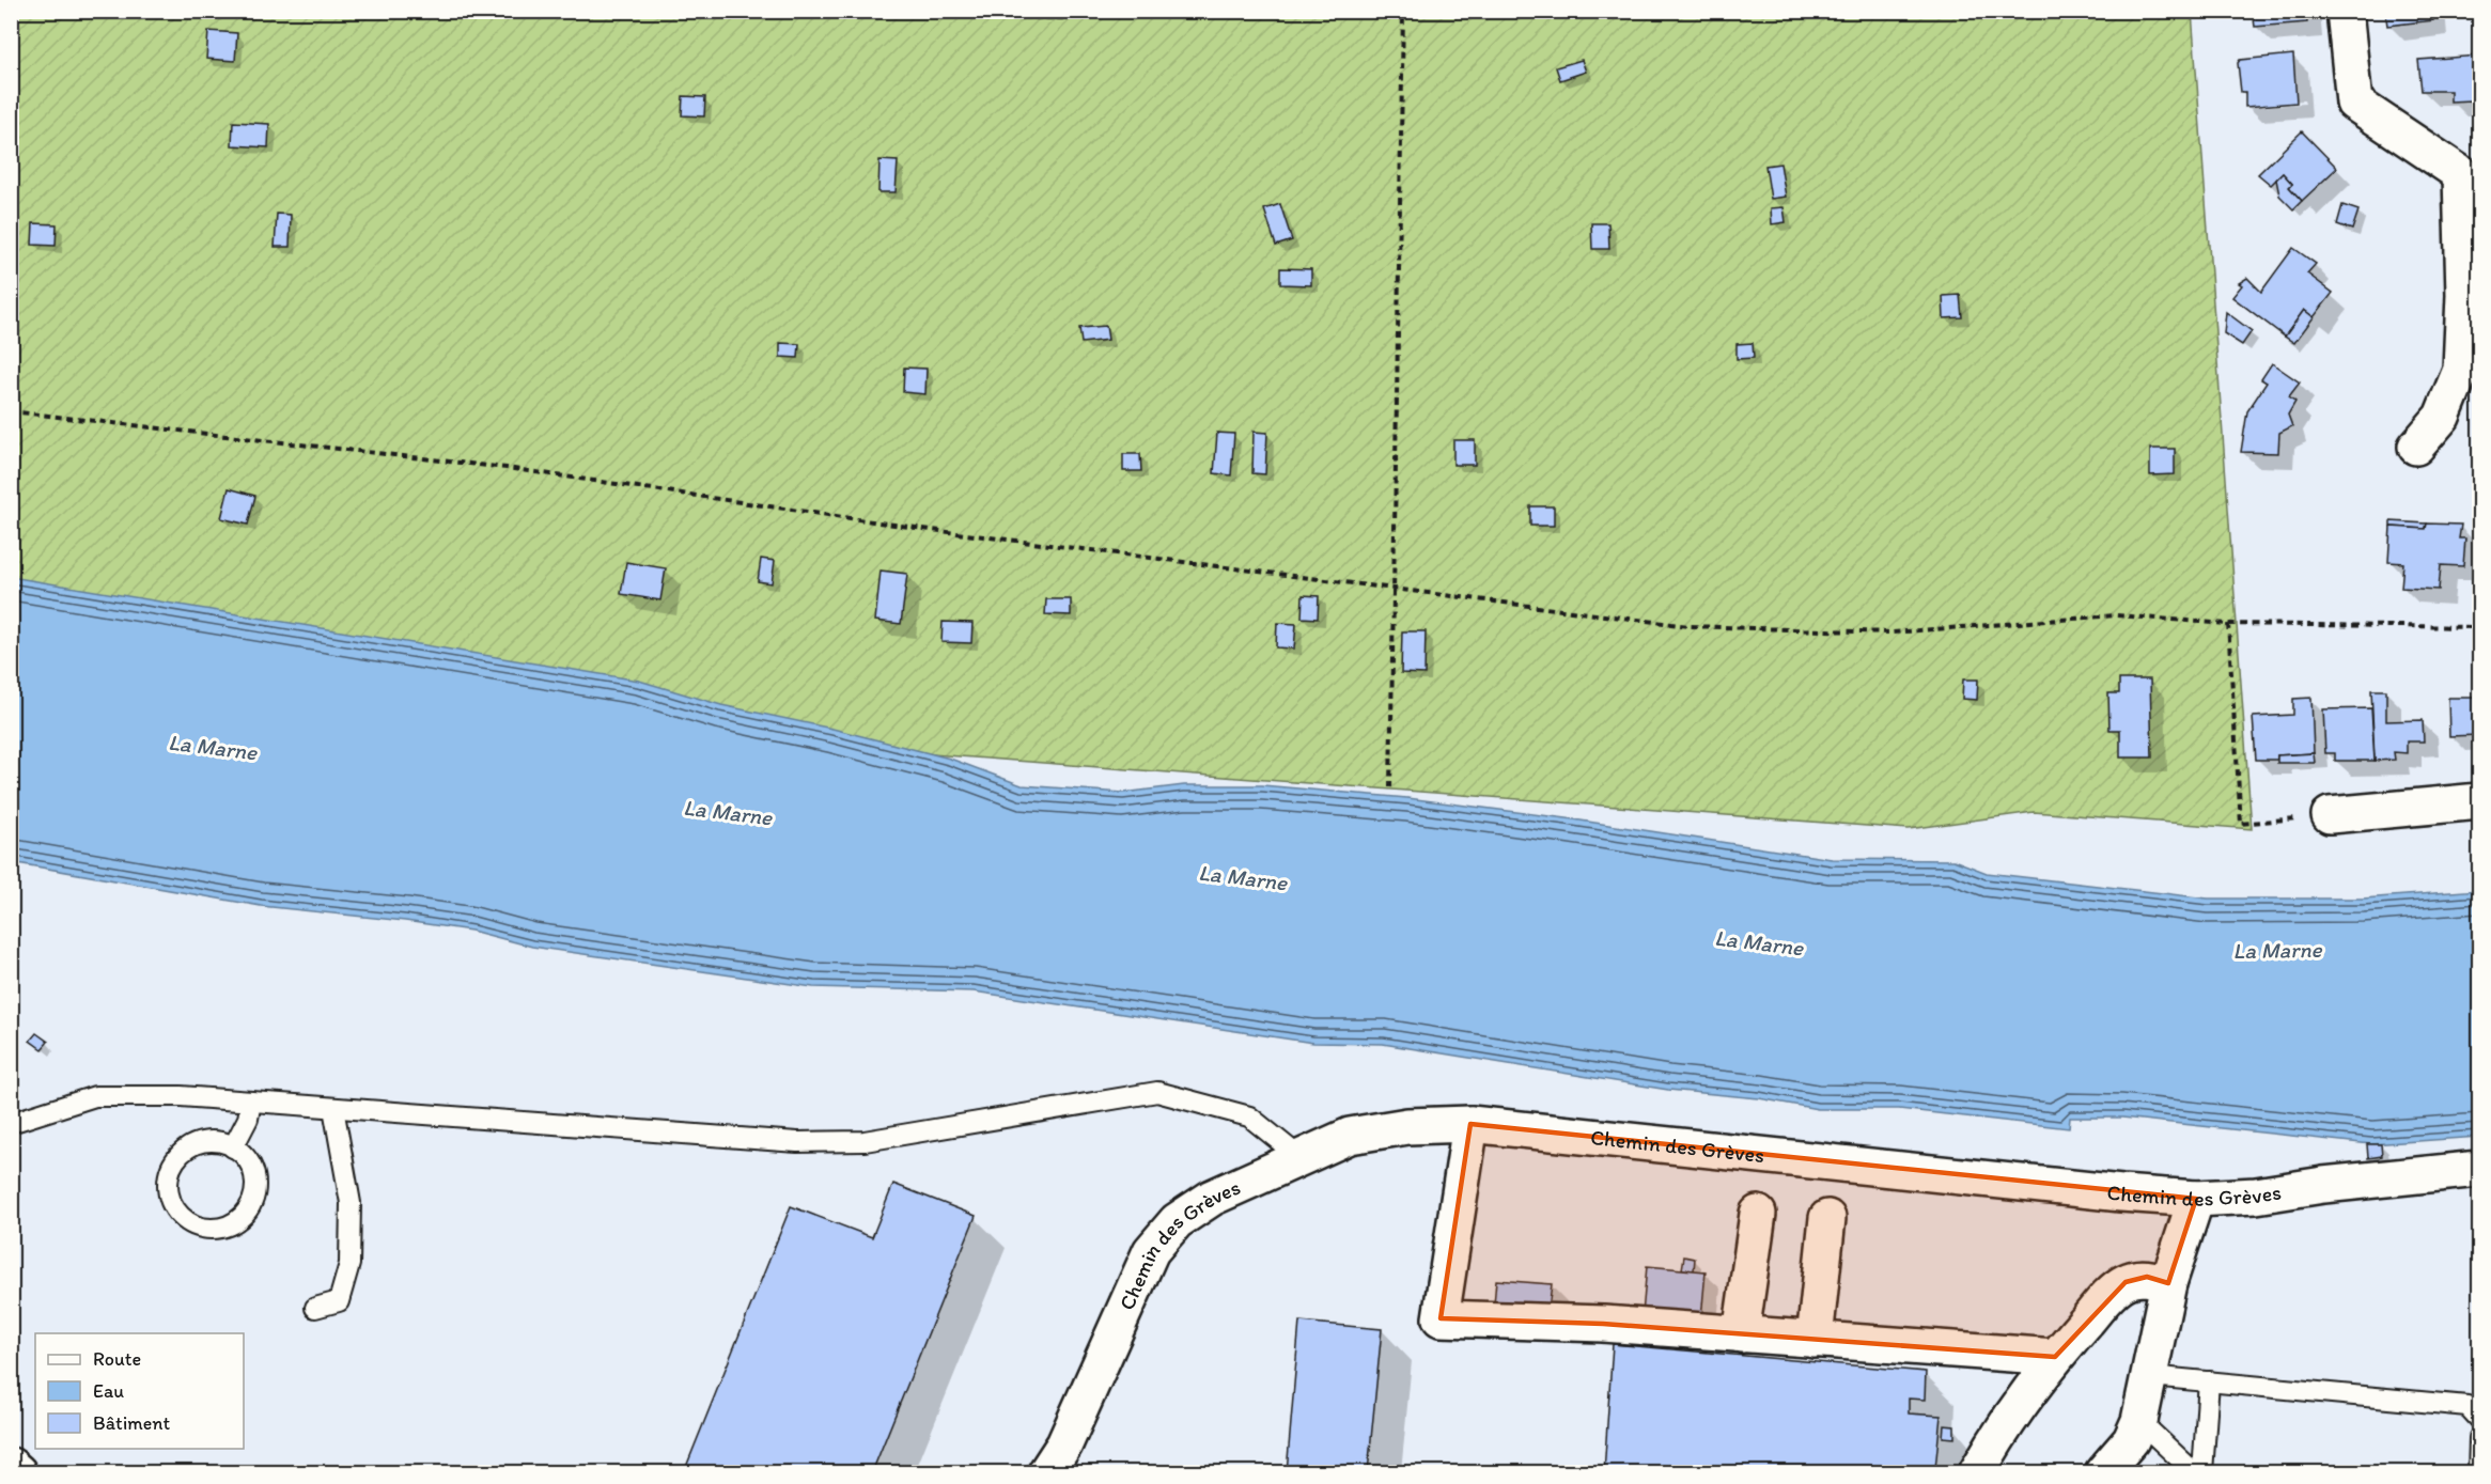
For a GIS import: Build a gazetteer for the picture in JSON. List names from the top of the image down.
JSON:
{
  "streets": {
    "street": ["Chemin des Grèves"]
  },
  "water": ["La Marne"],
  "legend": ["Route", "Eau", "Bâtiment"]
}
